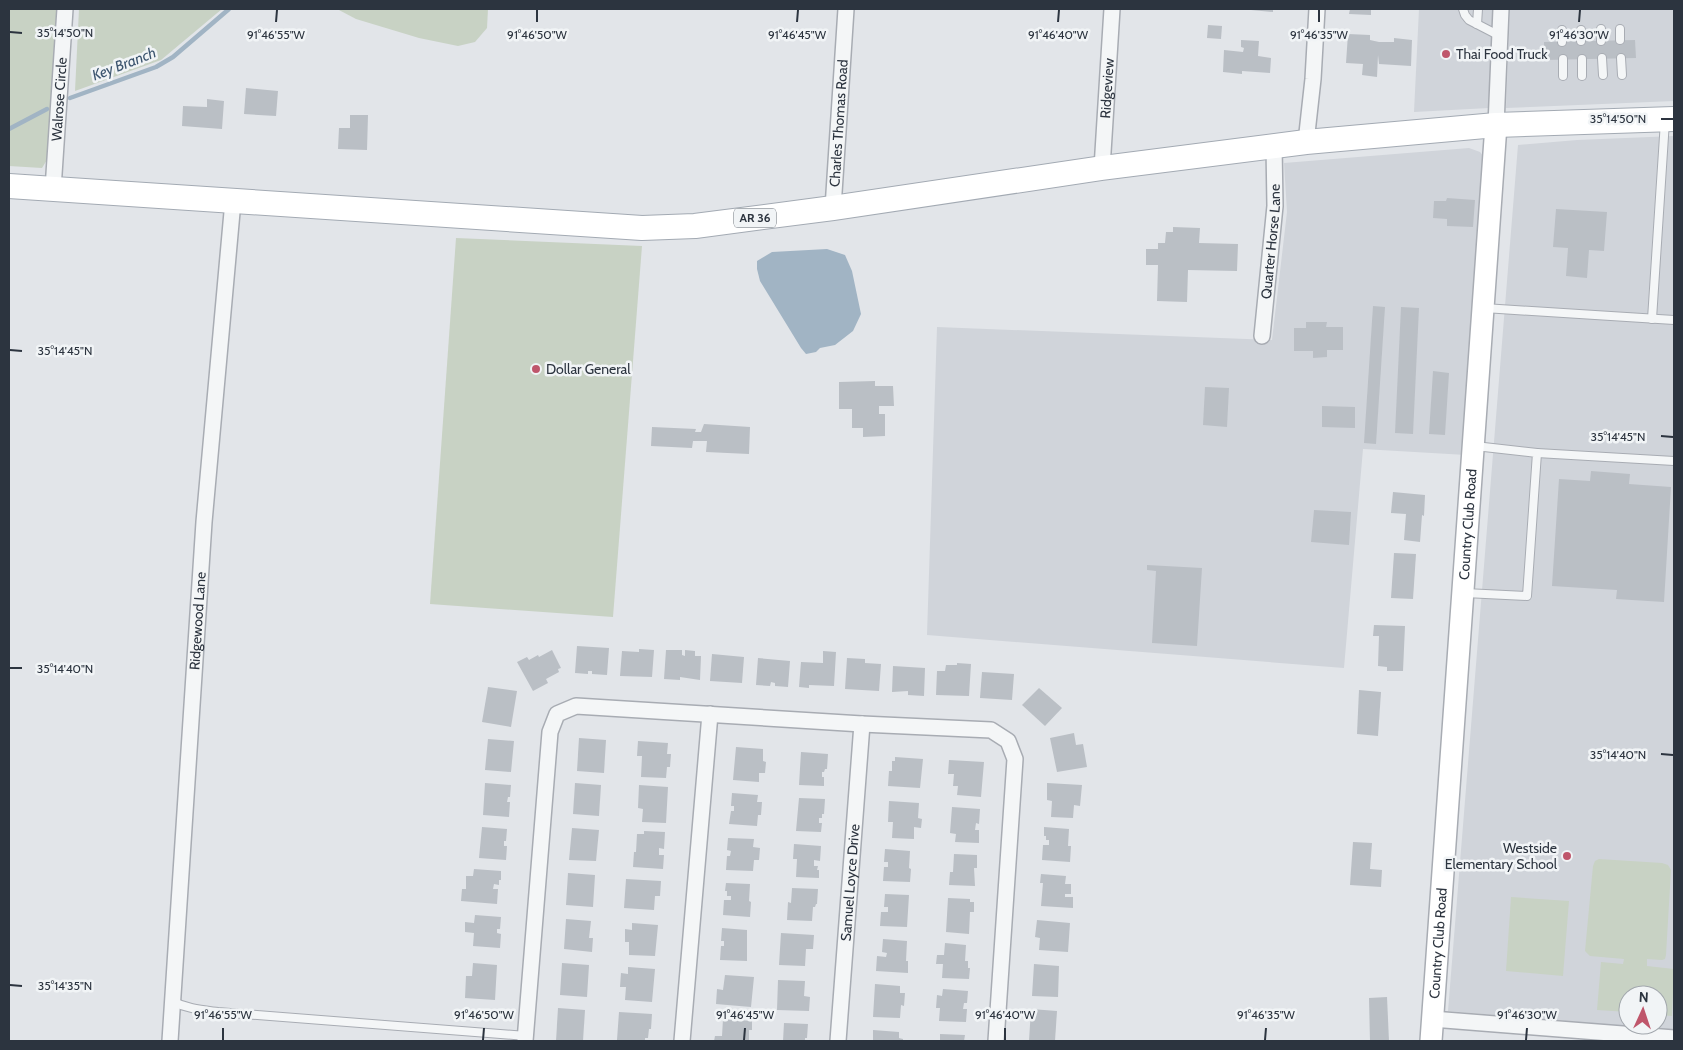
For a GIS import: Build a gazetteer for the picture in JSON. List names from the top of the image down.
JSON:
{
  "streets": {
    "main road": ["AR 36"],
    "street": [
      "Ridgeview",
      "Walrose Circle",
      "Charles Thomas Road",
      "Quarter Horse Lane",
      "Country Club Road",
      "Ridgewood Lane",
      "Samuel Loyce Drive"
    ]
  },
  "crossings": [
    ["Ridgeview", "AR 36"],
    ["Walrose Circle", "AR 36"],
    ["Charles Thomas Road", "AR 36"],
    ["AR 36", "Quarter Horse Lane"],
    ["AR 36", "Country Club Road"],
    ["AR 36", "Ridgewood Lane"]
  ],
  "water": ["Key Branch"],
  "places": ["Thai Food Truck", "Dollar General", "Westside Elementary School"],
  "north": "top",
  "coordinates": [
    "35°14'50\"N",
    "91°46'55\"W",
    "91°46'50\"W",
    "91°46'45\"W",
    "91°46'40\"W",
    "91°46'35\"W",
    "91°46'30\"W",
    "35°14'45\"N",
    "35°14'40\"N",
    "35°14'35\"N"
  ]
}
